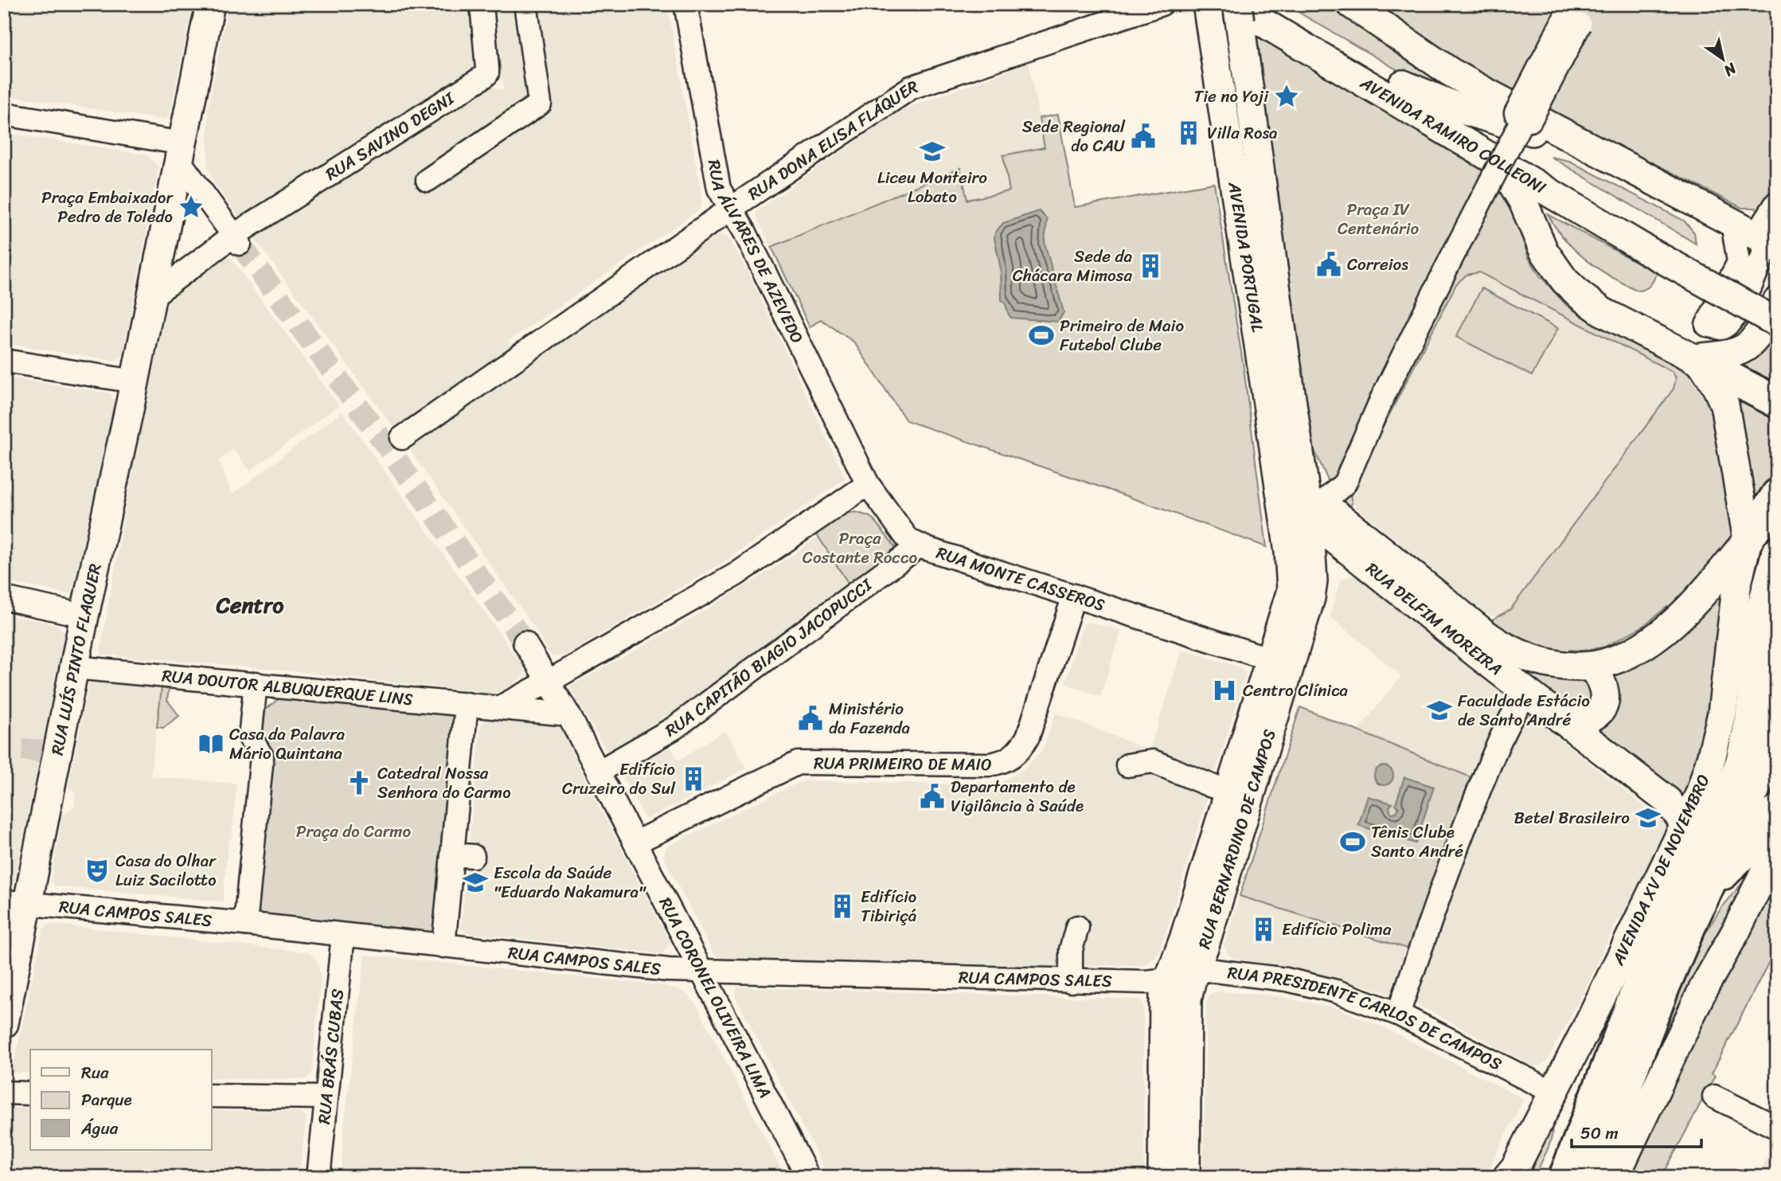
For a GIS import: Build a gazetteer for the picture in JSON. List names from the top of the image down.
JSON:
{
  "streets": {
    "highway": ["AVENIDA XV DE NOVEMBRO"],
    "main road": [
      "AVENIDA RAMIRO COLLEONI",
      "AVENIDA PORTUGAL",
      "RUA DELFIM MOREIRA",
      "RUA LUÍS PINTO FLAQUER",
      "RUA BERNARDINO DE CAMPOS"
    ],
    "street": [
      "RUA SAVINO DEGNI",
      "RUA DONA ELISA FLÁQUER",
      "RUA ÁLVARES DE AZEVEDO",
      "RUA MONTE CASSEROS",
      "RUA CAPITÃO BIAGIO JACOPUCCI",
      "RUA DOUTOR ALBUQUERQUE LINS",
      "RUA PRIMEIRO DE MAIO",
      "RUA CAMPOS SALES",
      "RUA CORONEL OLIVEIRA LIMA",
      "RUA PRESIDENTE CARLOS DE CAMPOS",
      "RUA BRÁS CUBAS"
    ]
  },
  "crossings": [
    ["AVENIDA RAMIRO COLLEONI", "AVENIDA PORTUGAL"],
    ["RUA DONA ELISA FLÁQUER", "RUA ÁLVARES DE AZEVEDO"],
    ["RUA ÁLVARES DE AZEVEDO", "RUA MONTE CASSEROS"],
    ["AVENIDA PORTUGAL", "RUA DELFIM MOREIRA"],
    ["AVENIDA PORTUGAL", "RUA BERNARDINO DE CAMPOS"],
    ["RUA MONTE CASSEROS", "RUA CAPITÃO BIAGIO JACOPUCCI"],
    ["RUA MONTE CASSEROS", "RUA PRIMEIRO DE MAIO"],
    ["RUA MONTE CASSEROS", "RUA BERNARDINO DE CAMPOS"],
    ["RUA DELFIM MOREIRA", "RUA BERNARDINO DE CAMPOS"],
    ["RUA DELFIM MOREIRA", "AVENIDA XV DE NOVEMBRO"],
    ["RUA CAPITÃO BIAGIO JACOPUCCI", "RUA CORONEL OLIVEIRA LIMA"],
    ["RUA LUÍS PINTO FLAQUER", "RUA DOUTOR ALBUQUERQUE LINS"],
    ["RUA LUÍS PINTO FLAQUER", "RUA CAMPOS SALES"],
    ["RUA DOUTOR ALBUQUERQUE LINS", "RUA CORONEL OLIVEIRA LIMA"],
    ["RUA PRIMEIRO DE MAIO", "RUA CORONEL OLIVEIRA LIMA"],
    ["RUA BERNARDINO DE CAMPOS", "RUA CAMPOS SALES"],
    ["RUA BERNARDINO DE CAMPOS", "RUA PRESIDENTE CARLOS DE CAMPOS"],
    ["AVENIDA XV DE NOVEMBRO", "RUA PRESIDENTE CARLOS DE CAMPOS"],
    ["RUA CAMPOS SALES", "RUA CORONEL OLIVEIRA LIMA"],
    ["RUA CAMPOS SALES", "RUA PRESIDENTE CARLOS DE CAMPOS"],
    ["RUA CAMPOS SALES", "RUA BRÁS CUBAS"]
  ],
  "districts": ["Centro"],
  "parks": ["Praça IV Centenário", "Praça Costante Rocco", "Praça do Carmo"],
  "places": {
    "place": ["Tie no Yoji", "Praça Embaixador Pedro de Toledo"],
    "building": [
      "Villa Rosa",
      "Sede da Chácara Mimosa",
      "Edifício Cruzeiro do Sul",
      "Edifício Tibiriçá",
      "Edifício Polima"
    ],
    "public building": [
      "Sede Regional do CAU",
      "Correios",
      "Ministério da Fazenda",
      "Departamento de Vigilância à Saúde"
    ],
    "school or university": [
      "Liceu Monteiro Lobato",
      "Faculdade Estácio de Santo André",
      "Betel Brasileiro",
      "Escola da Saúde \"Eduardo Nakamura\""
    ],
    "sports": ["Primeiro de Maio Futebol Clube", "Tênis Clube Santo André"],
    "hospital": ["Centro Clínica"],
    "library": ["Casa da Palavra Mário Quintana"],
    "church": ["Catedral Nossa Senhora do Carmo"],
    "theatre": ["Casa do Olhar Luiz Sacilotto"]
  },
  "legend": ["Rua", "Parque", "Água"],
  "scale_bar": "50 m",
  "north": "bottom right"
}
